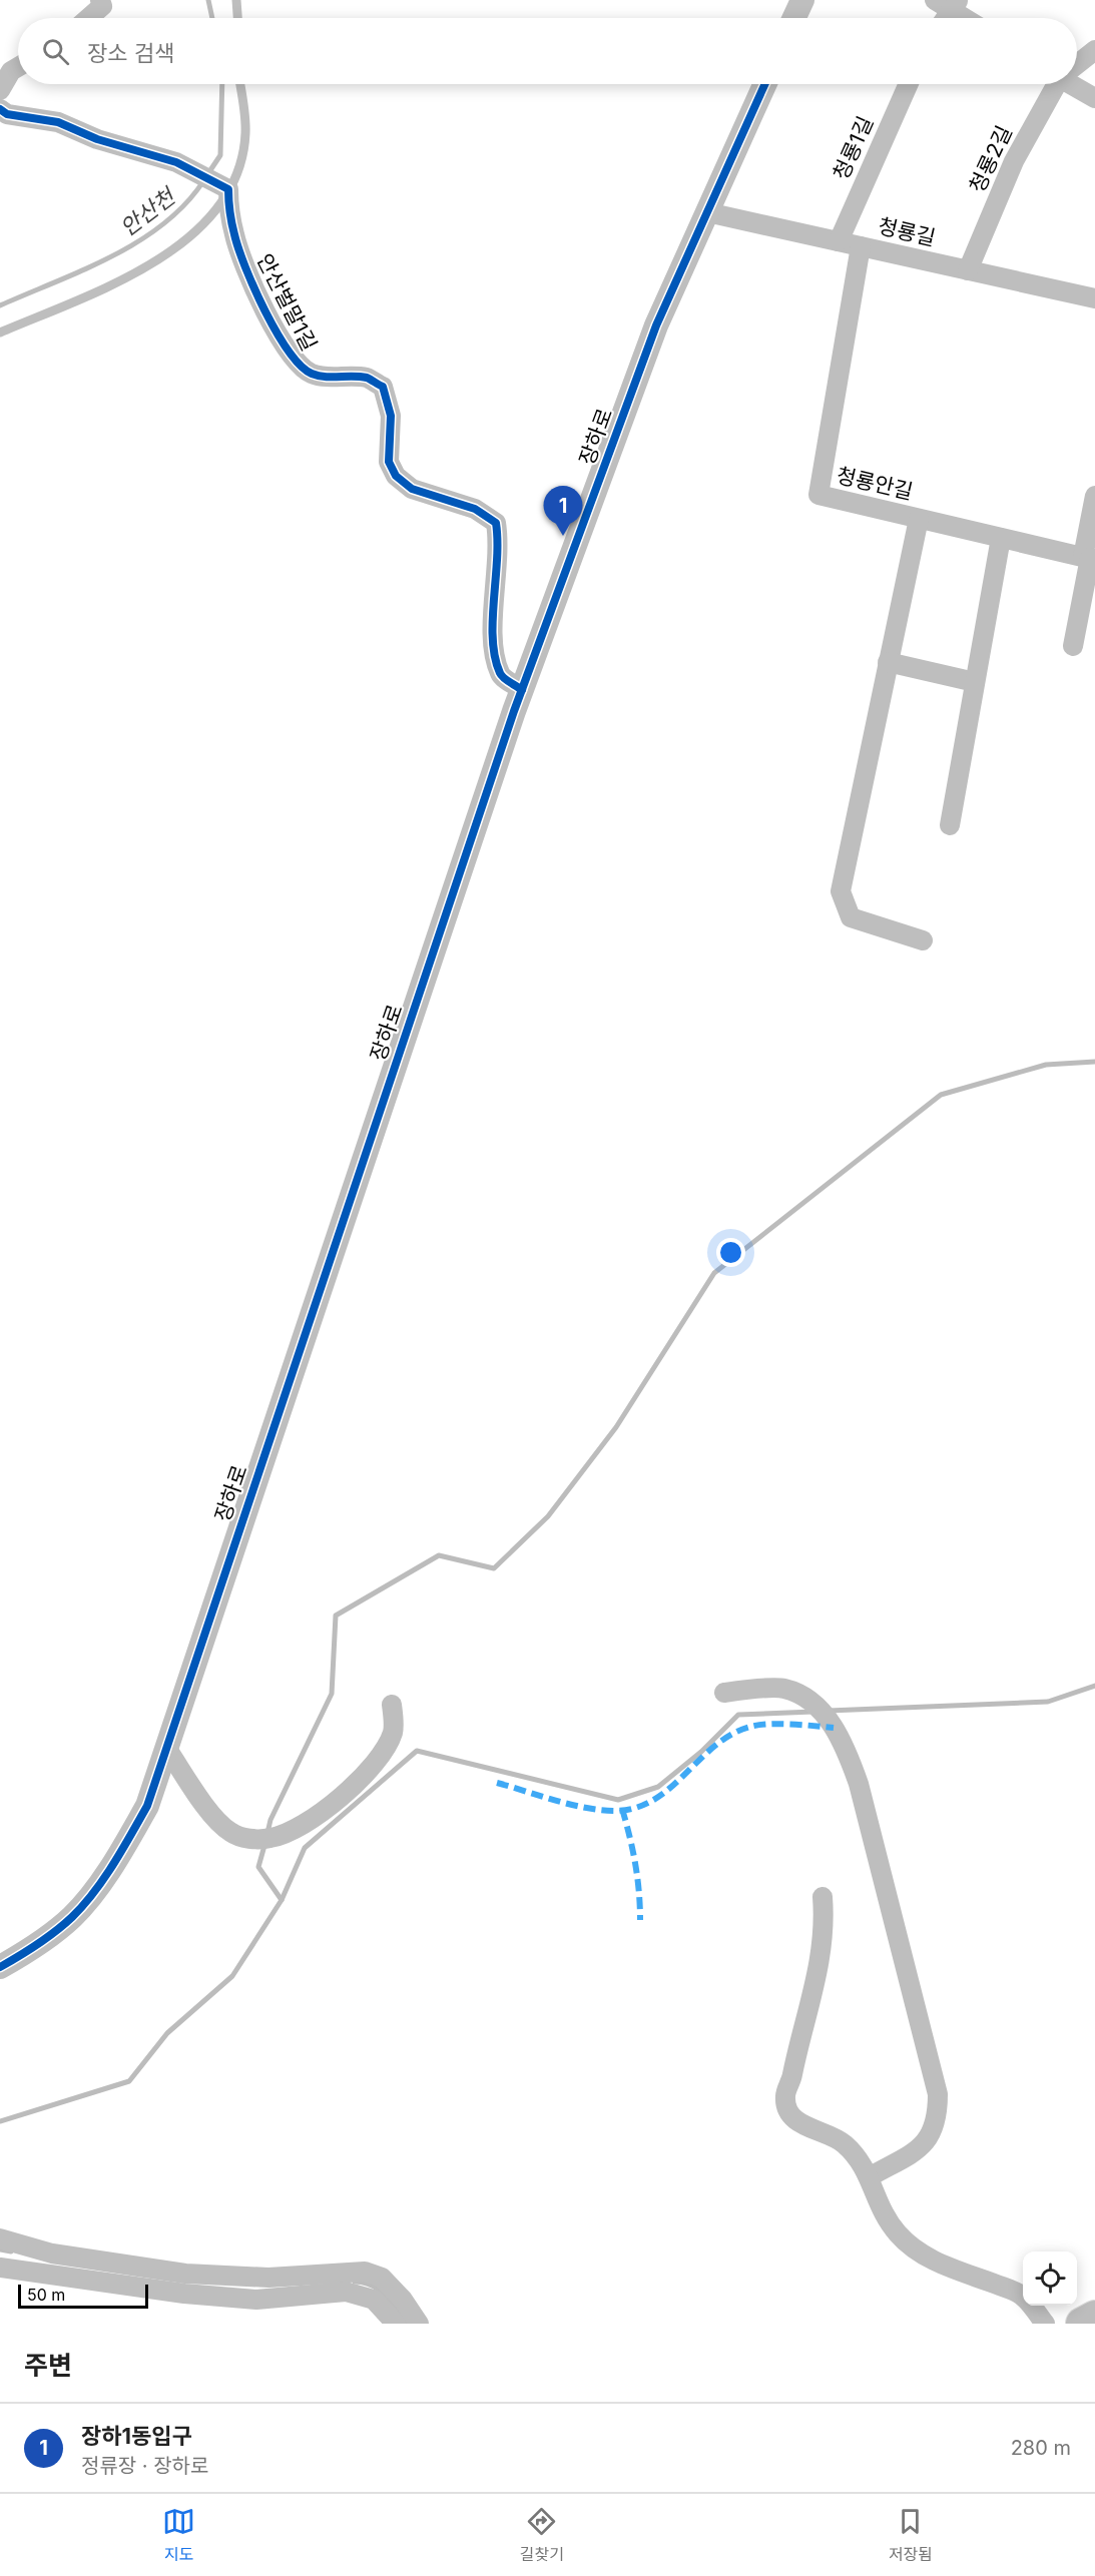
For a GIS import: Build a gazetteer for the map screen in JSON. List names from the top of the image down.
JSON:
{
  "streets": {
    "street": [
      "청룡1길",
      "청룡2길",
      "청룡길",
      "안산벌말1길",
      "장하로",
      "청룡안길"
    ]
  },
  "crossings": [
    ["청룡1길", "청룡길"],
    ["청룡2길", "청룡길"],
    ["청룡길", "장하로"],
    ["청룡길", "청룡안길"],
    ["안산벌말1길", "장하로"]
  ],
  "water": ["안산천"],
  "scale_bar": "50 m",
  "page": {
    "search": "장소 검색",
    "pins": "1",
    "scale": "50 m",
    "heading": "주변",
    "list": [
      {
        "mark": "1",
        "name": "장하1동입구",
        "note": "정류장 · 장하로",
        "value": "280 m"
      }
    ],
    "nav": ["지도", "길찾기", "저장됨"]
  }
}
